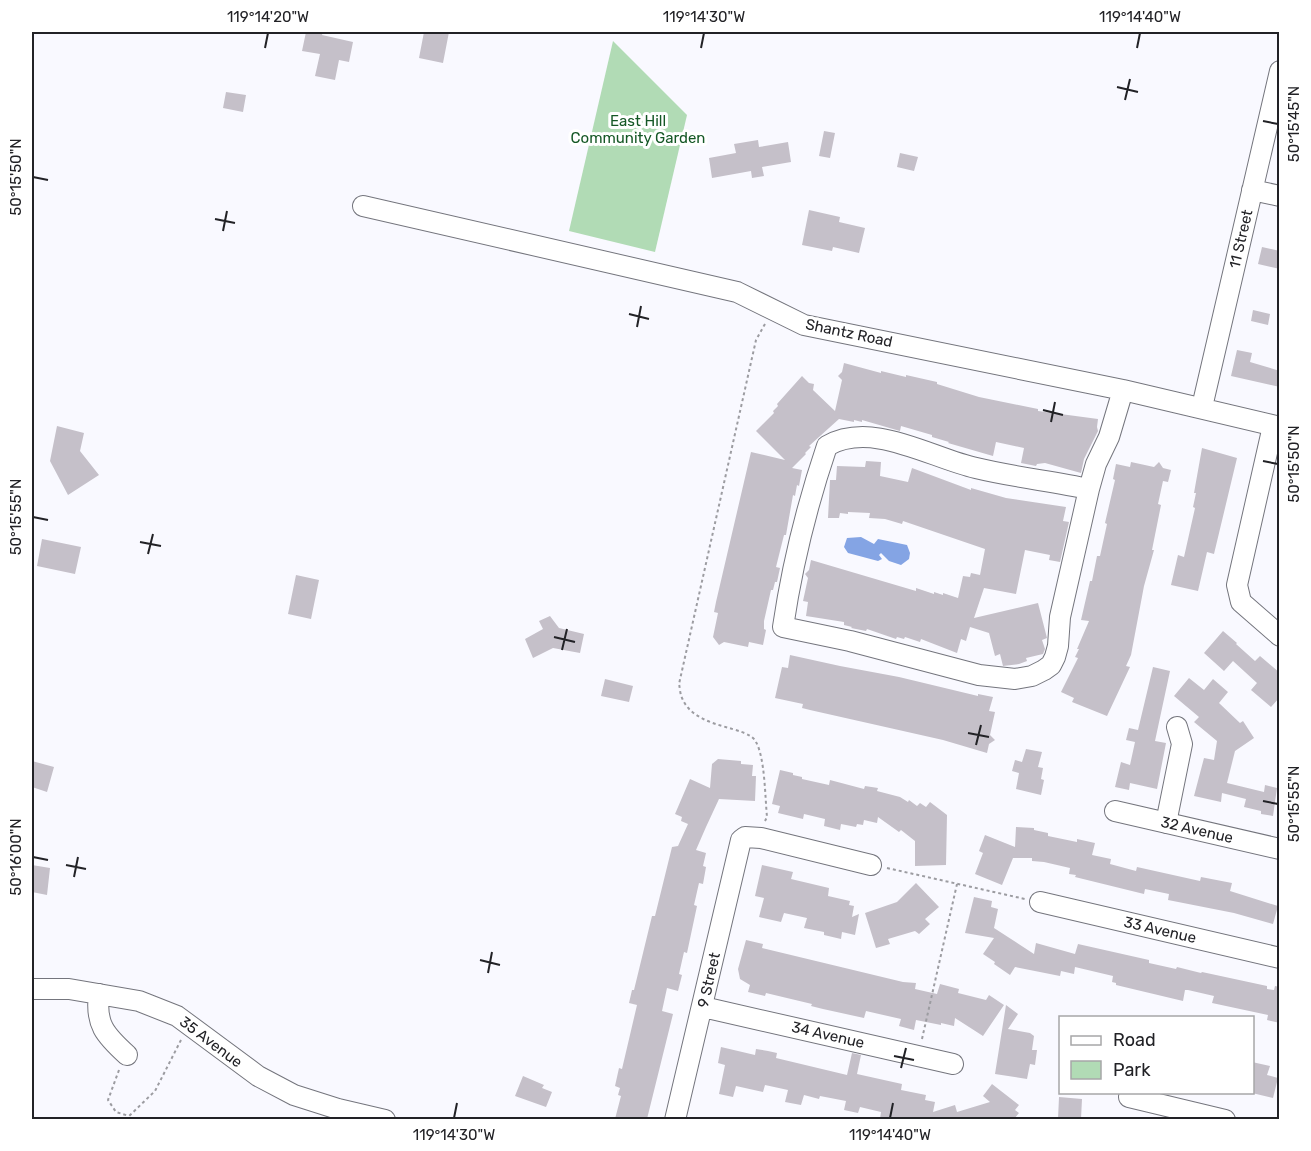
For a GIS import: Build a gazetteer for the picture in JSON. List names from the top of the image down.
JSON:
{
  "streets": {
    "street": [
      "11 Street",
      "Shantz Road",
      "32 Avenue",
      "33 Avenue",
      "9 Street",
      "34 Avenue",
      "35 Avenue"
    ]
  },
  "crossings": [
    ["11 Street", "Shantz Road"],
    ["9 Street", "34 Avenue"]
  ],
  "parks": ["East Hill Community Garden"],
  "legend": ["Road", "Park"],
  "coordinates": [
    "119°14'20\"W",
    "119°14'30\"W",
    "119°14'40\"W",
    "50°15'45\"N",
    "50°15'50\"N",
    "50°15'55\"N",
    "50°16'00\"N"
  ]
}
